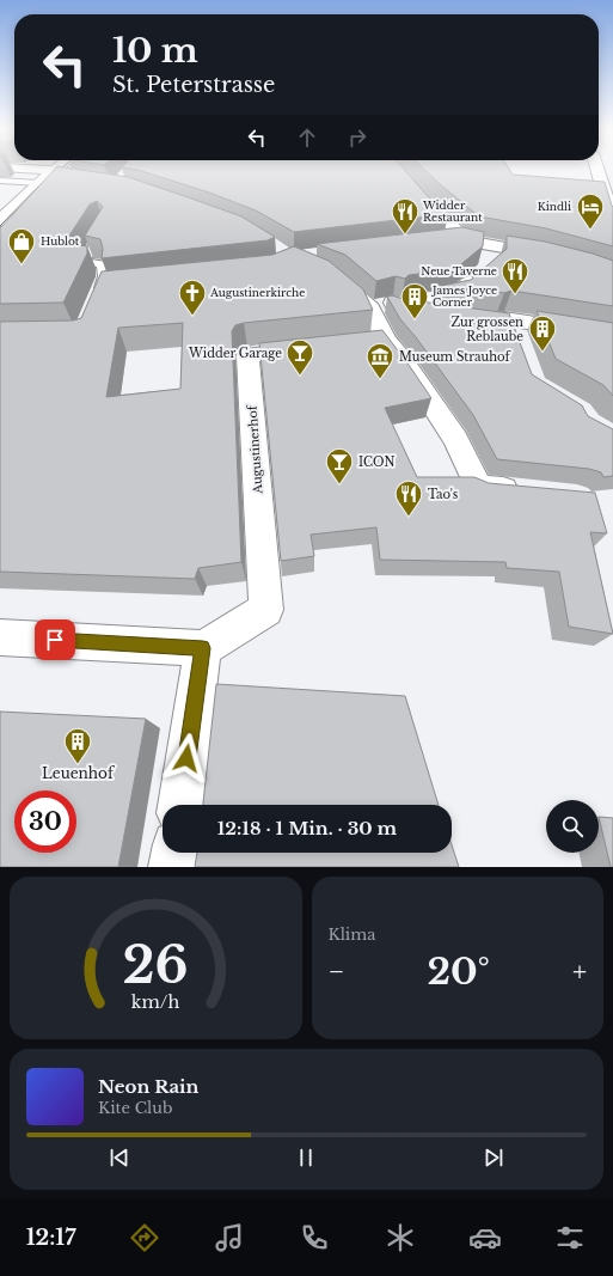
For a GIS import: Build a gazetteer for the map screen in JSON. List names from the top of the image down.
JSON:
{
  "streets": {
    "street": ["Augustinerhof"]
  },
  "places": {
    "hotel": ["Kindli"],
    "restaurant": ["Widder Restaurant", "Neue Taverne", "Tao's"],
    "shop": ["Hublot"],
    "church": ["Augustinerkirche"],
    "building": ["James Joyce Corner", "Zur grossen Reblaube", "Leuenhof"],
    "bar": ["Widder Garage", "ICON"],
    "museum": ["Museum Strauhof"]
  },
  "page": {
    "turn": ["10 m", "St. Peterstrasse"],
    "limit": "30",
    "trip": "12:18 · 1 Min. · 30 m",
    "tile": "Klima",
    "heat": ["−", "20°", "+"],
    "song": ["Neon Rain", "Kite Club"],
    "tabs": "12:17",
    "gauge": ["26", "km/h"]
  }
}
